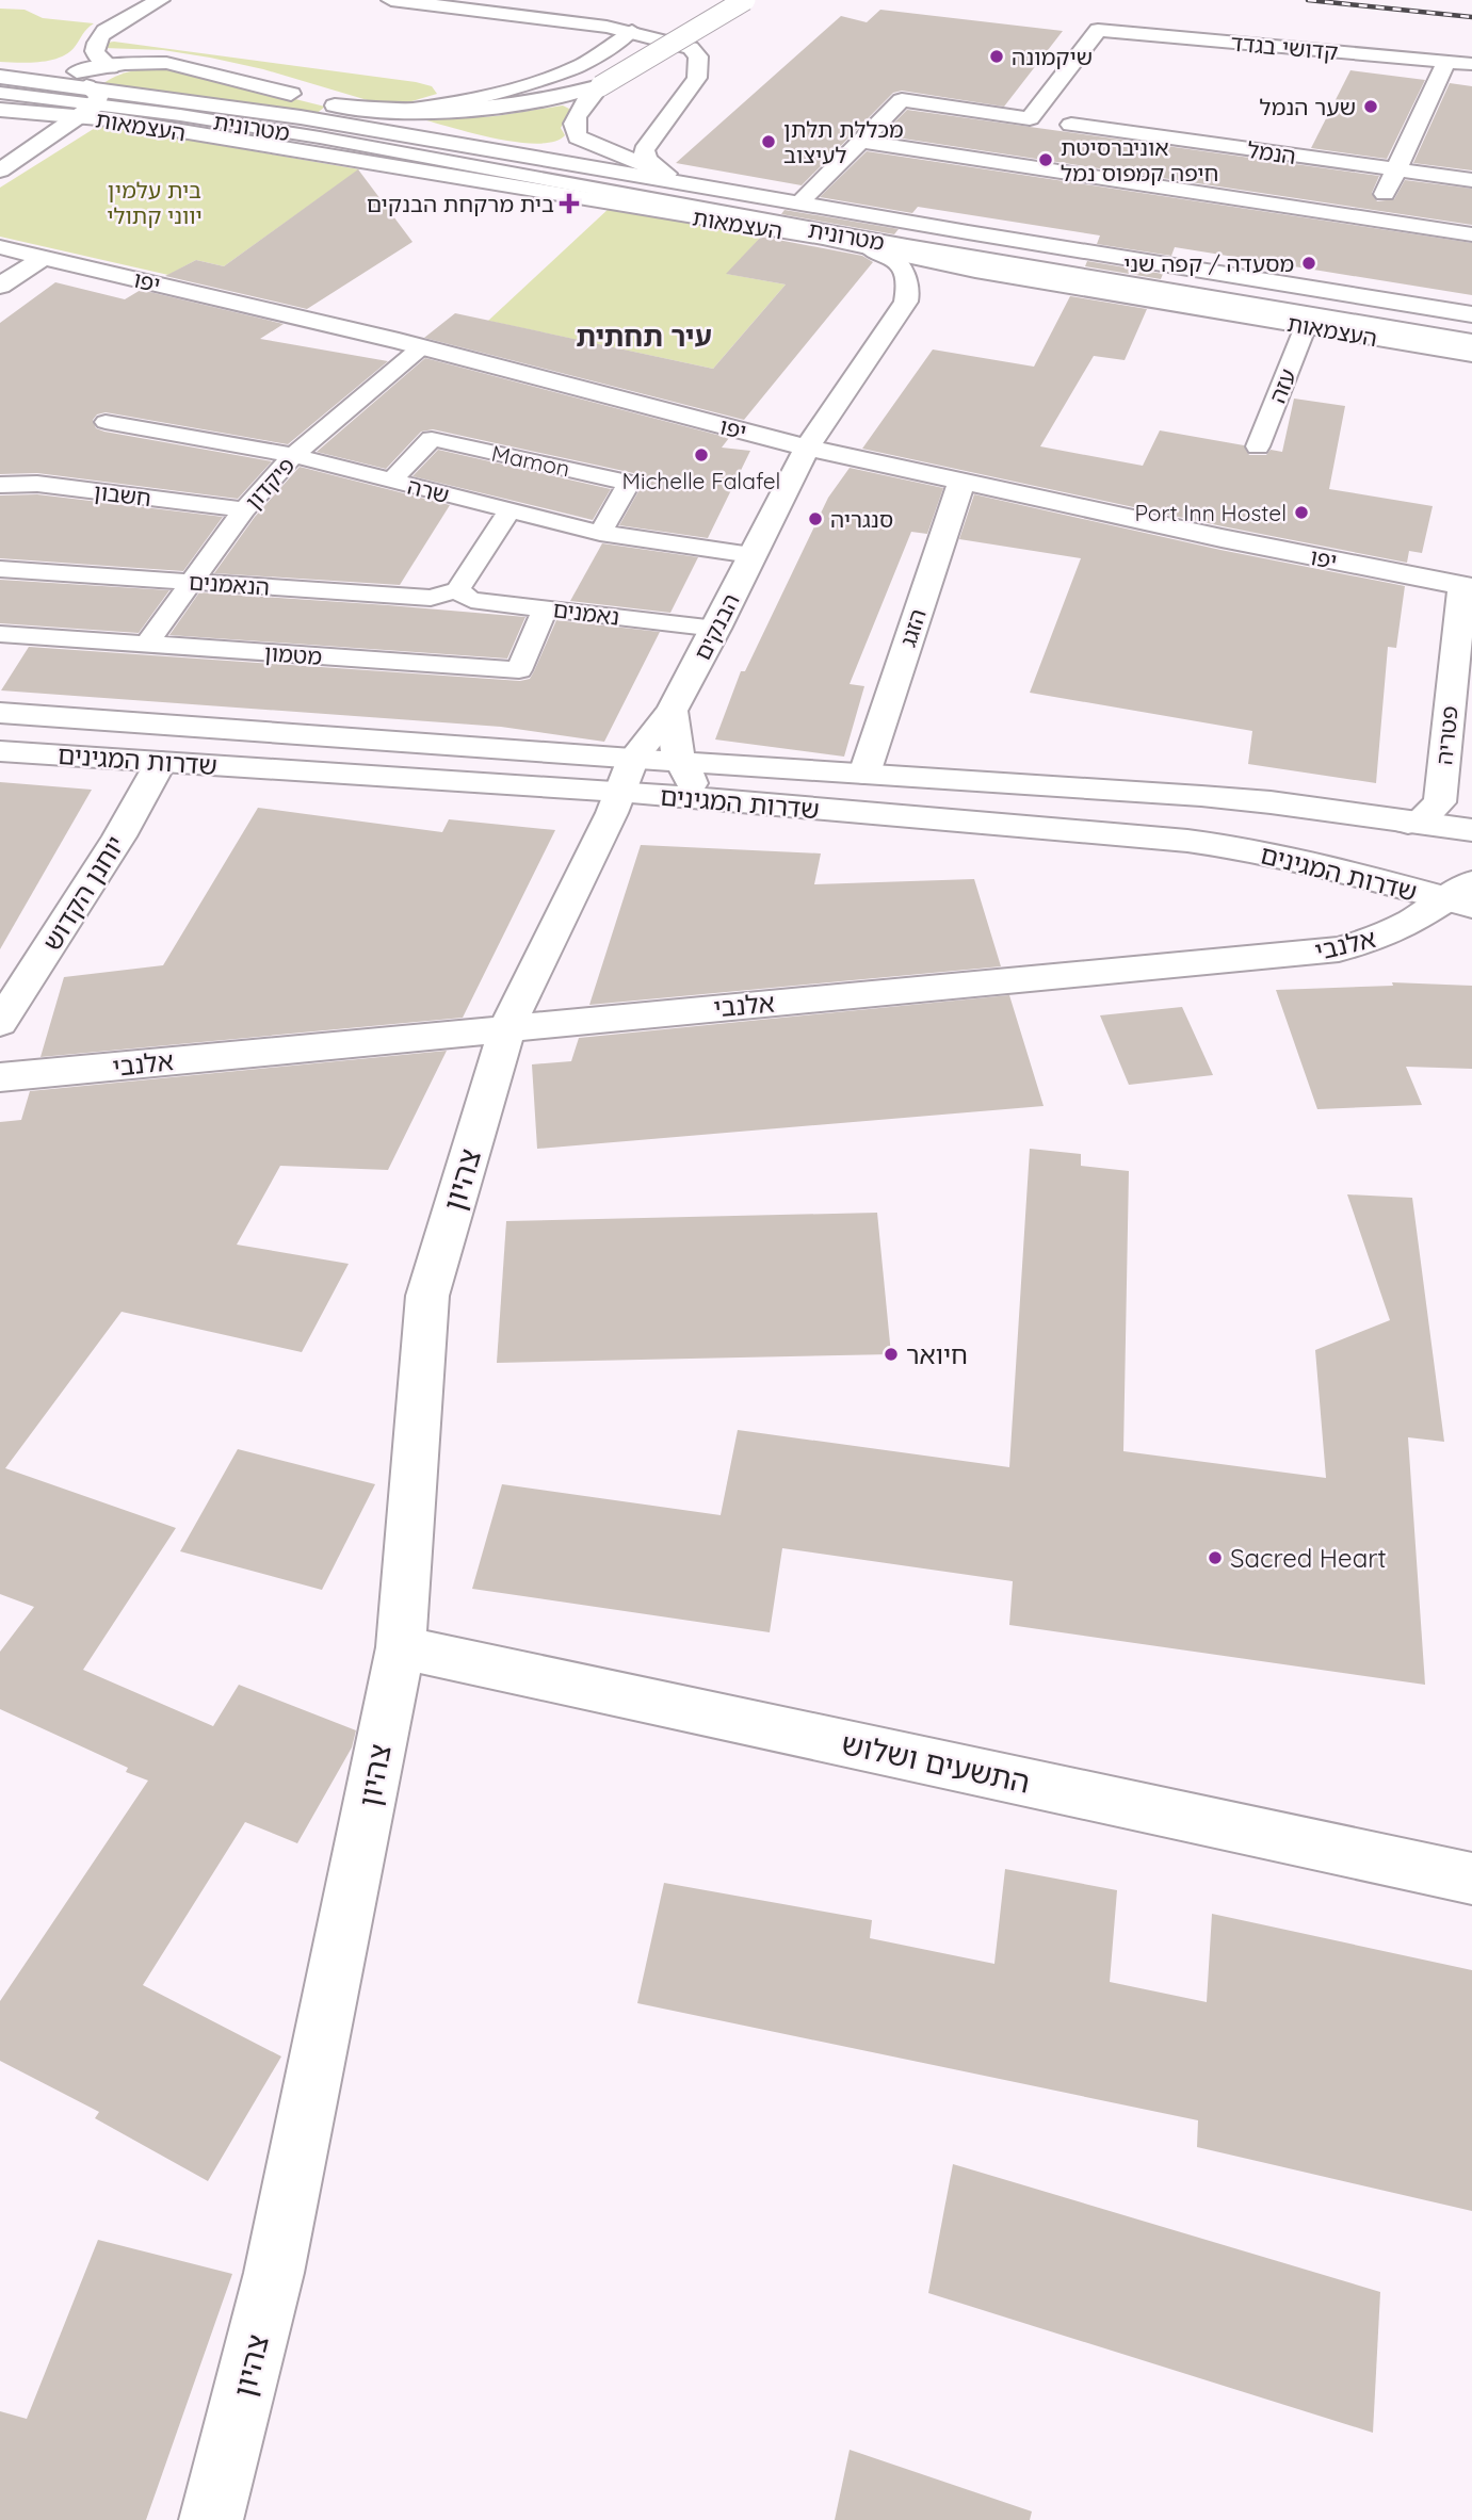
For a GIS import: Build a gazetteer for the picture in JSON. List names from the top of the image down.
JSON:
{
  "streets": {
    "main road": [
      "קדושי בגדד",
      "העצמאות",
      "הנמל",
      "יפו",
      "הבנקים",
      "הזגג",
      "פטריה",
      "שדרות המגינים",
      "יוחנן הקדוש",
      "אלנבי",
      "צהיון",
      "התשעים ושלוש"
    ],
    "lane": [
      "מטרונית",
      "עזה",
      "Mamon",
      "פיקדון",
      "שרה",
      "חשבון",
      "הנאמנים",
      "נאמנים",
      "מטמון"
    ]
  },
  "crossings": [
    ["העצמאות", "מטרונית"],
    ["העצמאות", "עזה"],
    ["העצמאות", "הבנקים"],
    ["יפו", "פיקדון"],
    ["יפו", "הבנקים"],
    ["יפו", "הזגג"],
    ["יפו", "פטריה"],
    ["Mamon", "שרה"],
    ["פיקדון", "שרה"],
    ["פיקדון", "חשבון"],
    ["פיקדון", "הנאמנים"],
    ["פיקדון", "מטמון"],
    ["שרה", "הבנקים"],
    ["הנאמנים", "נאמנים"],
    ["נאמנים", "הבנקים"],
    ["נאמנים", "מטמון"],
    ["הבנקים", "שדרות המגינים"],
    ["הבנקים", "אלנבי"],
    ["הבנקים", "צהיון"],
    ["הזגג", "שדרות המגינים"],
    ["פטריה", "שדרות המגינים"],
    ["שדרות המגינים", "יוחנן הקדוש"],
    ["שדרות המגינים", "אלנבי"],
    ["אלנבי", "צהיון"],
    ["צהיון", "התשעים ושלוש"]
  ],
  "districts": ["עיר תחתית"],
  "parks": ["בית עלמין יווני קתולי"],
  "places": {
    "other": [
      "שיקמונה",
      "שער הנמל",
      "מכללת תלתן לעיצוב",
      "אוניברסיטת חיפה קמפוס נמל",
      "מסעדה / קפה שני",
      "Michelle Falafel",
      "Port Inn Hostel",
      "סנגריה",
      "חיואר",
      "Sacred Heart"
    ],
    "health": ["בית מרקחת הבנקים"]
  }
}
